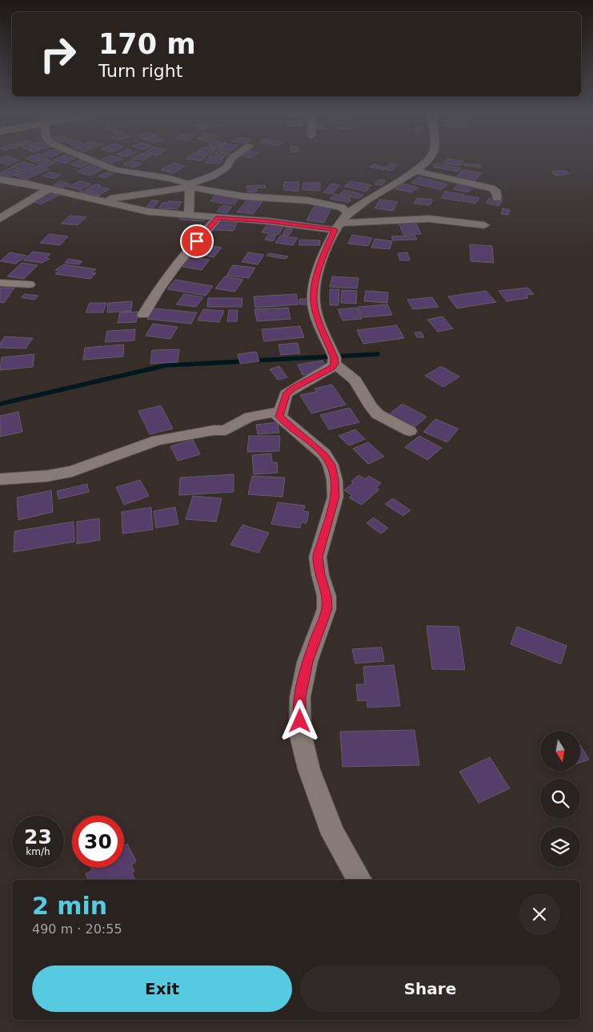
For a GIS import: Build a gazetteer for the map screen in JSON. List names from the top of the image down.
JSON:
{
  "north": "bottom",
  "page": {
    "turn": ["170 m", "Turn right"],
    "speed": "23 km/h",
    "limit": "30",
    "heading": ["2 min", "490 m · 20:55"],
    "buttons": ["Exit", "Share"]
  }
}
